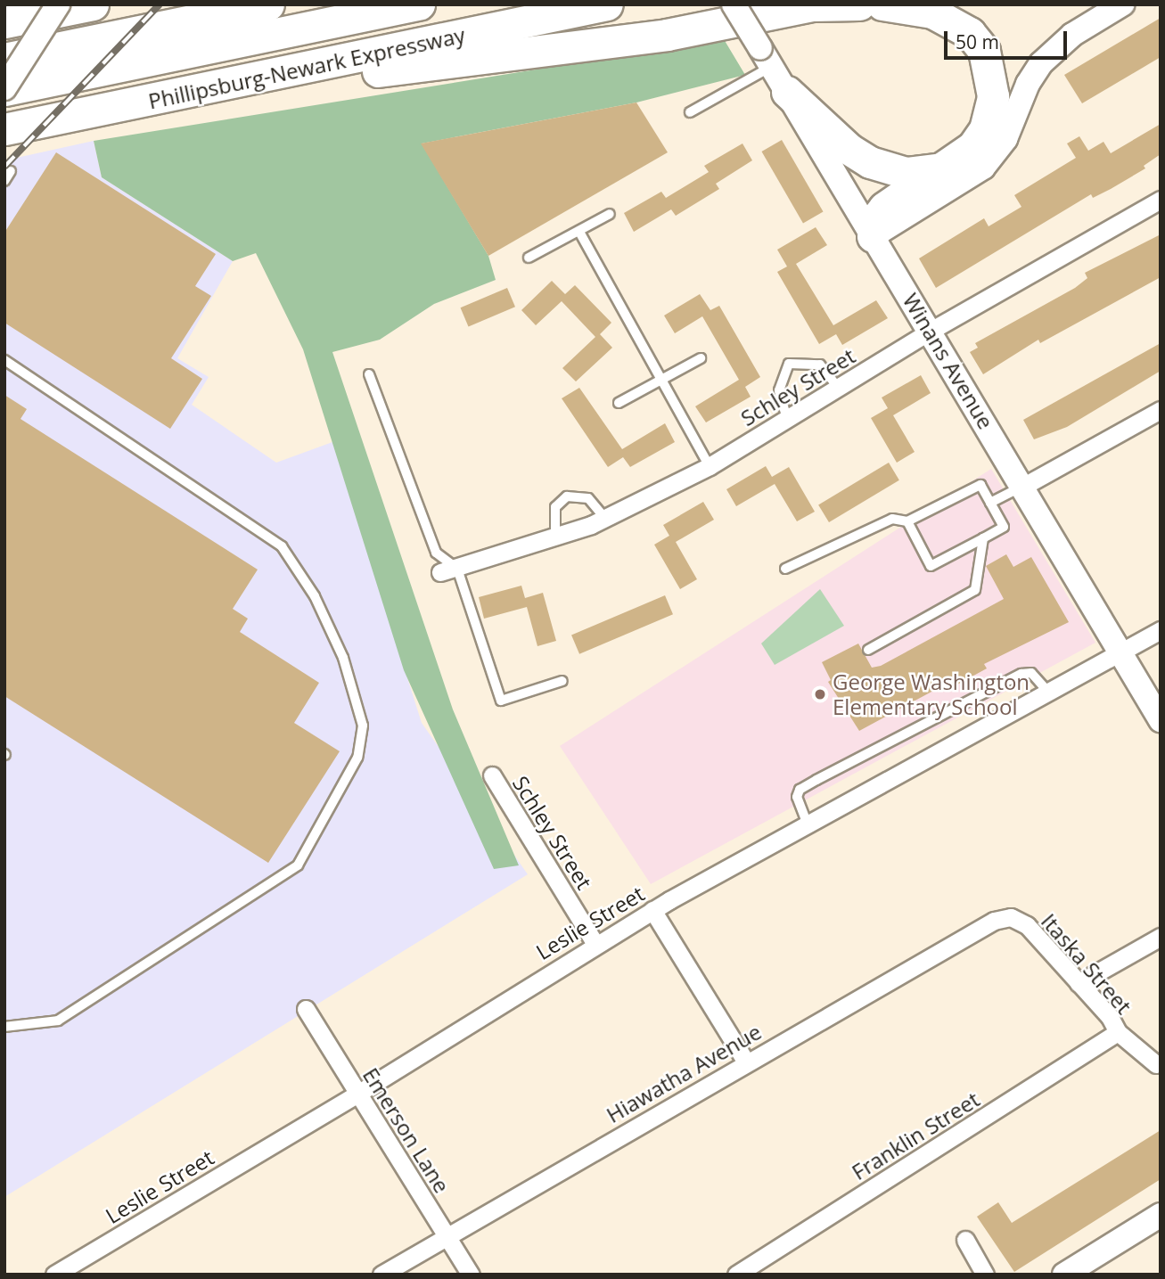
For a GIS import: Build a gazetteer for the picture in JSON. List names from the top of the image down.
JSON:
{
  "streets": {
    "highway": ["Phillipsburg-Newark Expressway"],
    "street": [
      "Winans Avenue",
      "Schley Street",
      "Leslie Street",
      "Itaska Street",
      "Hiawatha Avenue",
      "Emerson Lane",
      "Franklin Street"
    ]
  },
  "crossings": [
    ["Winans Avenue", "Schley Street"],
    ["Winans Avenue", "Leslie Street"],
    ["Schley Street", "Leslie Street"],
    ["Leslie Street", "Emerson Lane"],
    ["Itaska Street", "Hiawatha Avenue"],
    ["Itaska Street", "Franklin Street"],
    ["Hiawatha Avenue", "Emerson Lane"]
  ],
  "places": ["George Washington Elementary School"],
  "scale_bar": "50 m"
}
